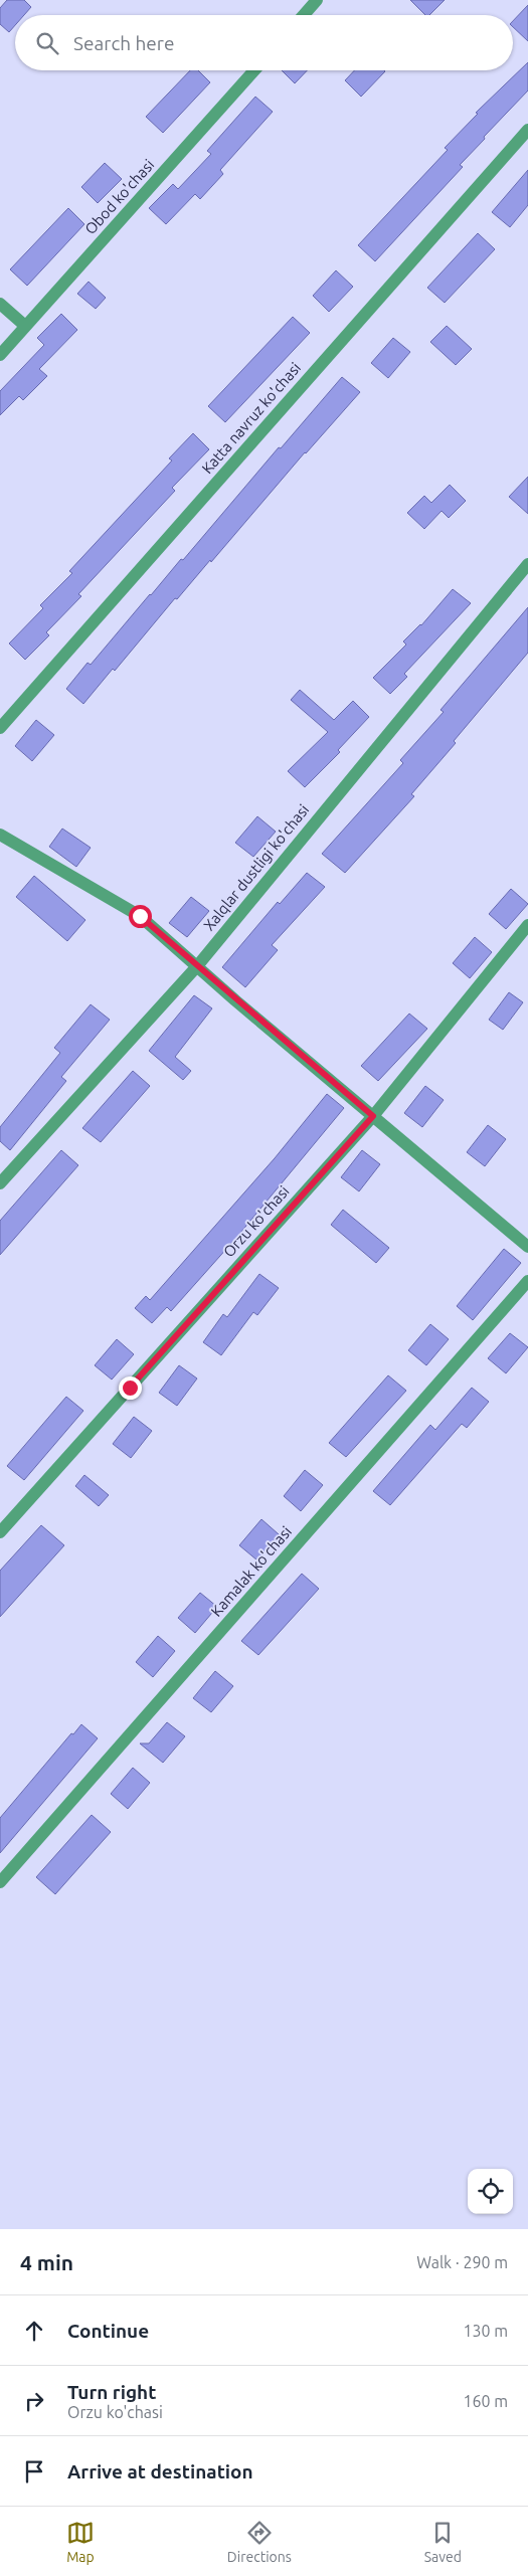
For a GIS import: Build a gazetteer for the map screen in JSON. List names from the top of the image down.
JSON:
{
  "streets": {
    "street": [
      "Obod ko'chasi",
      "Katta navruz ko'chasi",
      "Xalqlar dustligi ko'chasi",
      "Orzu ko'chasi",
      "Kamalak ko'chasi"
    ]
  },
  "page": {
    "search": "Search here",
    "heading": ["4 min", "Walk · 290 m"],
    "list": [
      ["Continue", "130 m"],
      ["Turn right", "Orzu ko'chasi", "160 m"],
      "Arrive at destination"
    ],
    "nav": ["Map", "Directions", "Saved"]
  }
}
